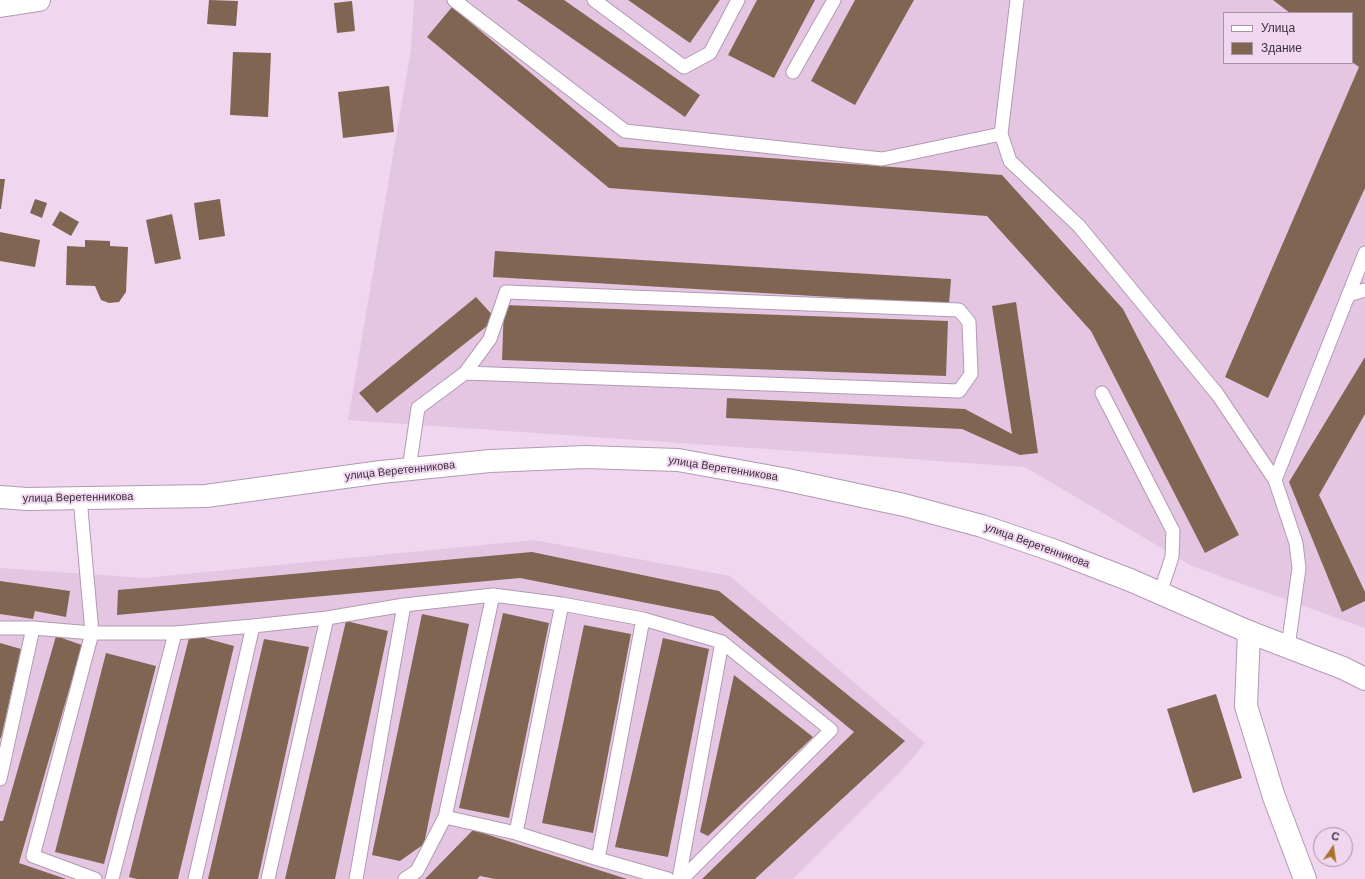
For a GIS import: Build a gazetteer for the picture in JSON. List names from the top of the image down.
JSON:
{
  "streets": {
    "main road": ["улица Веретенникова"]
  },
  "legend": ["Улица", "Здание"],
  "north": "top"
}
